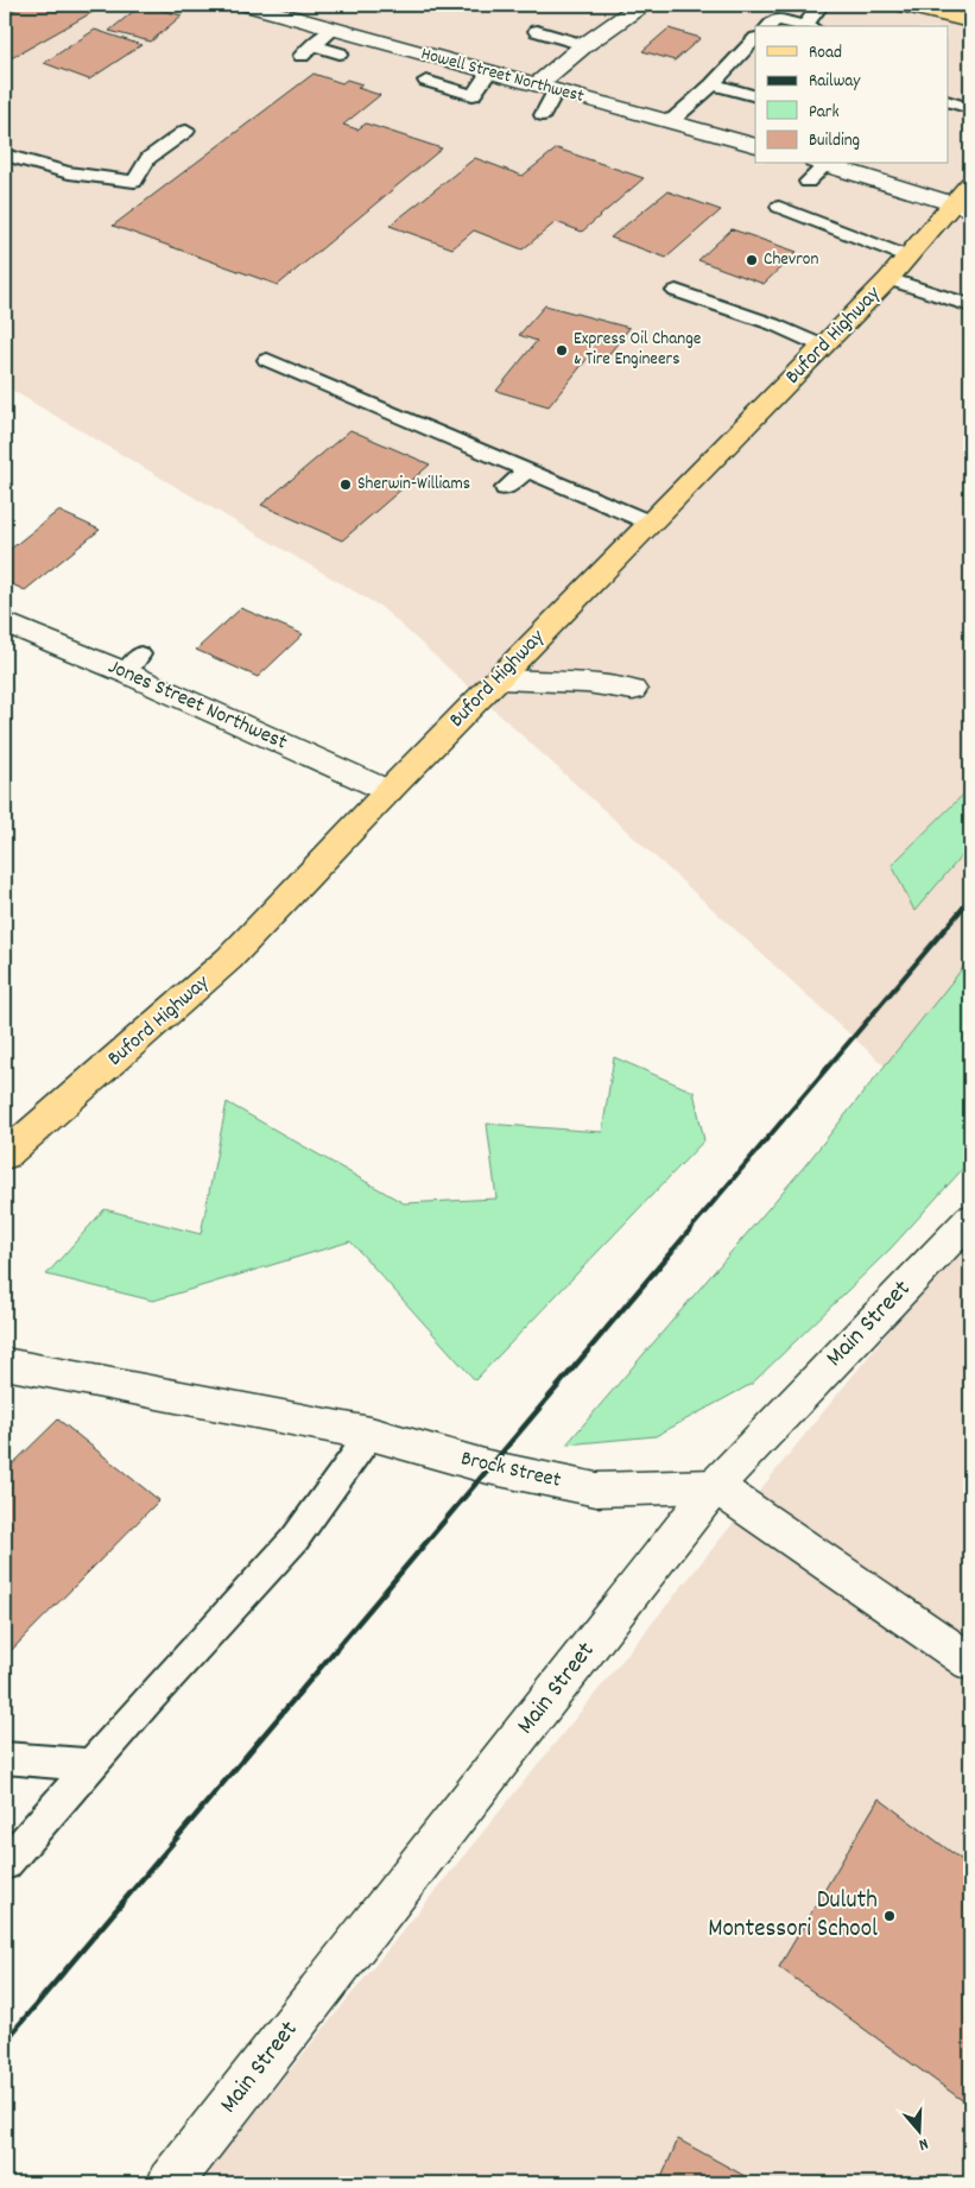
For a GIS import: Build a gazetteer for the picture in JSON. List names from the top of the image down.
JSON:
{
  "streets": {
    "main road": ["Buford Highway"],
    "street": [
      "Howell Street Northwest",
      "Jones Street Northwest",
      "Main Street",
      "Brock Street"
    ]
  },
  "crossings": [
    ["Buford Highway", "Jones Street Northwest"],
    ["Main Street", "Brock Street"]
  ],
  "places": [
    "Chevron",
    "Express Oil Change & Tire Engineers",
    "Sherwin-Williams",
    "Duluth Montessori School"
  ],
  "legend": [
    "Road",
    "Railway",
    "Park",
    "Building"
  ],
  "north": "bottom"
}
